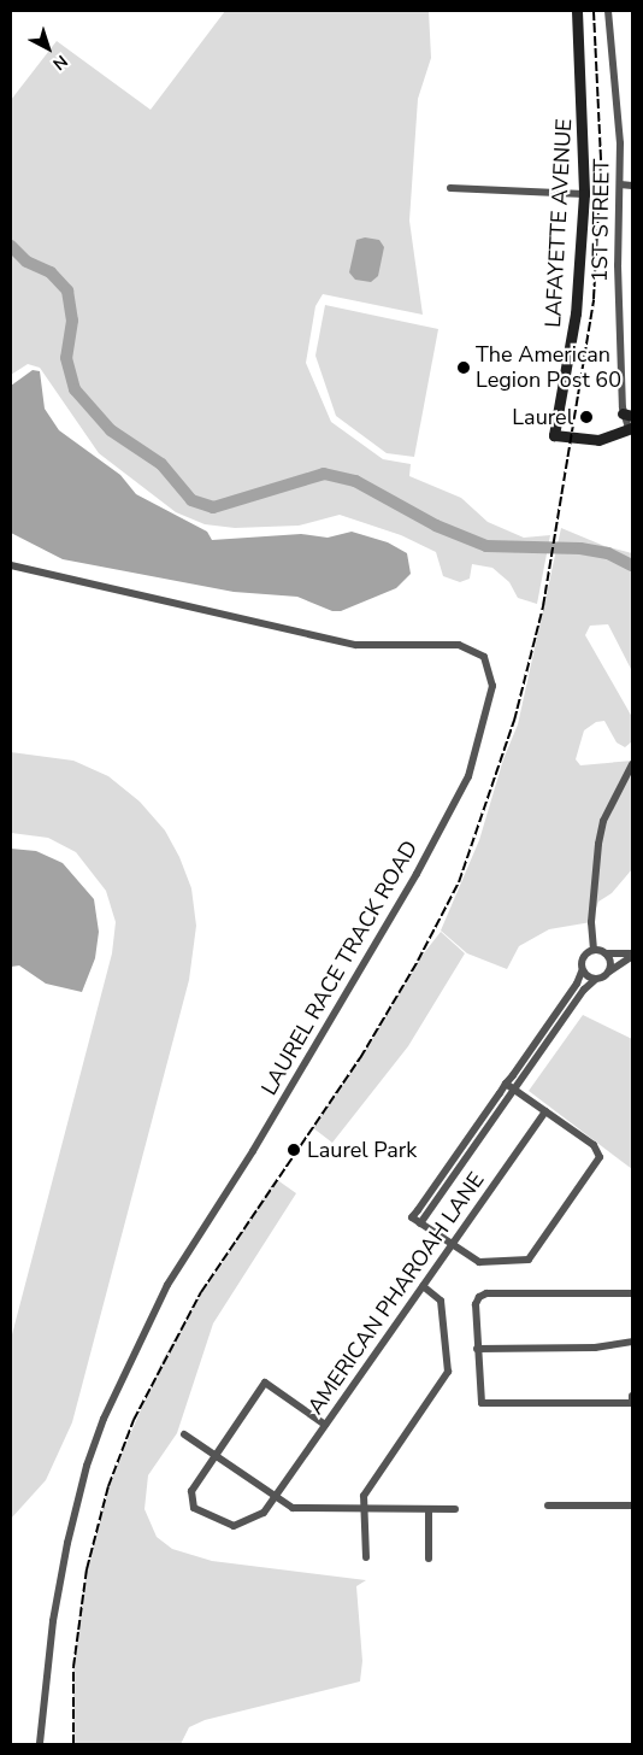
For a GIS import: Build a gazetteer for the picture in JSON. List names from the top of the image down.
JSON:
{
  "streets": {
    "street": [
      "1ST STREET",
      "LAFAYETTE AVENUE",
      "LAUREL RACE TRACK ROAD",
      "AMERICAN PHAROAH LANE"
    ]
  },
  "crossings": [
    ["1ST STREET", "LAFAYETTE AVENUE"]
  ],
  "places": ["The American Legion Post 60", "Laurel", "Laurel Park"],
  "north": "bottom right"
}
